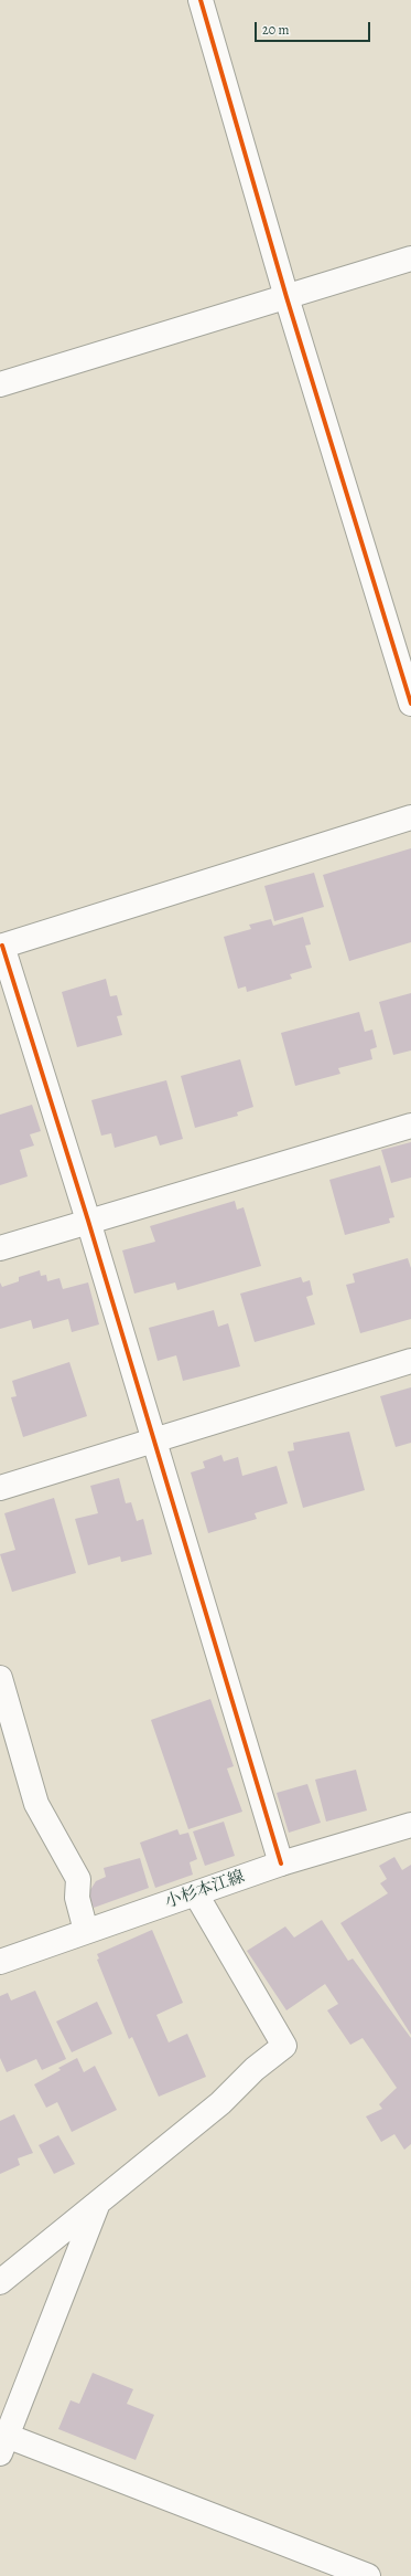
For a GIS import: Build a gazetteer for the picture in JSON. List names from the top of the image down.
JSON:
{
  "streets": {
    "street": ["小杉本江線"]
  },
  "scale_bar": "20 m"
}
